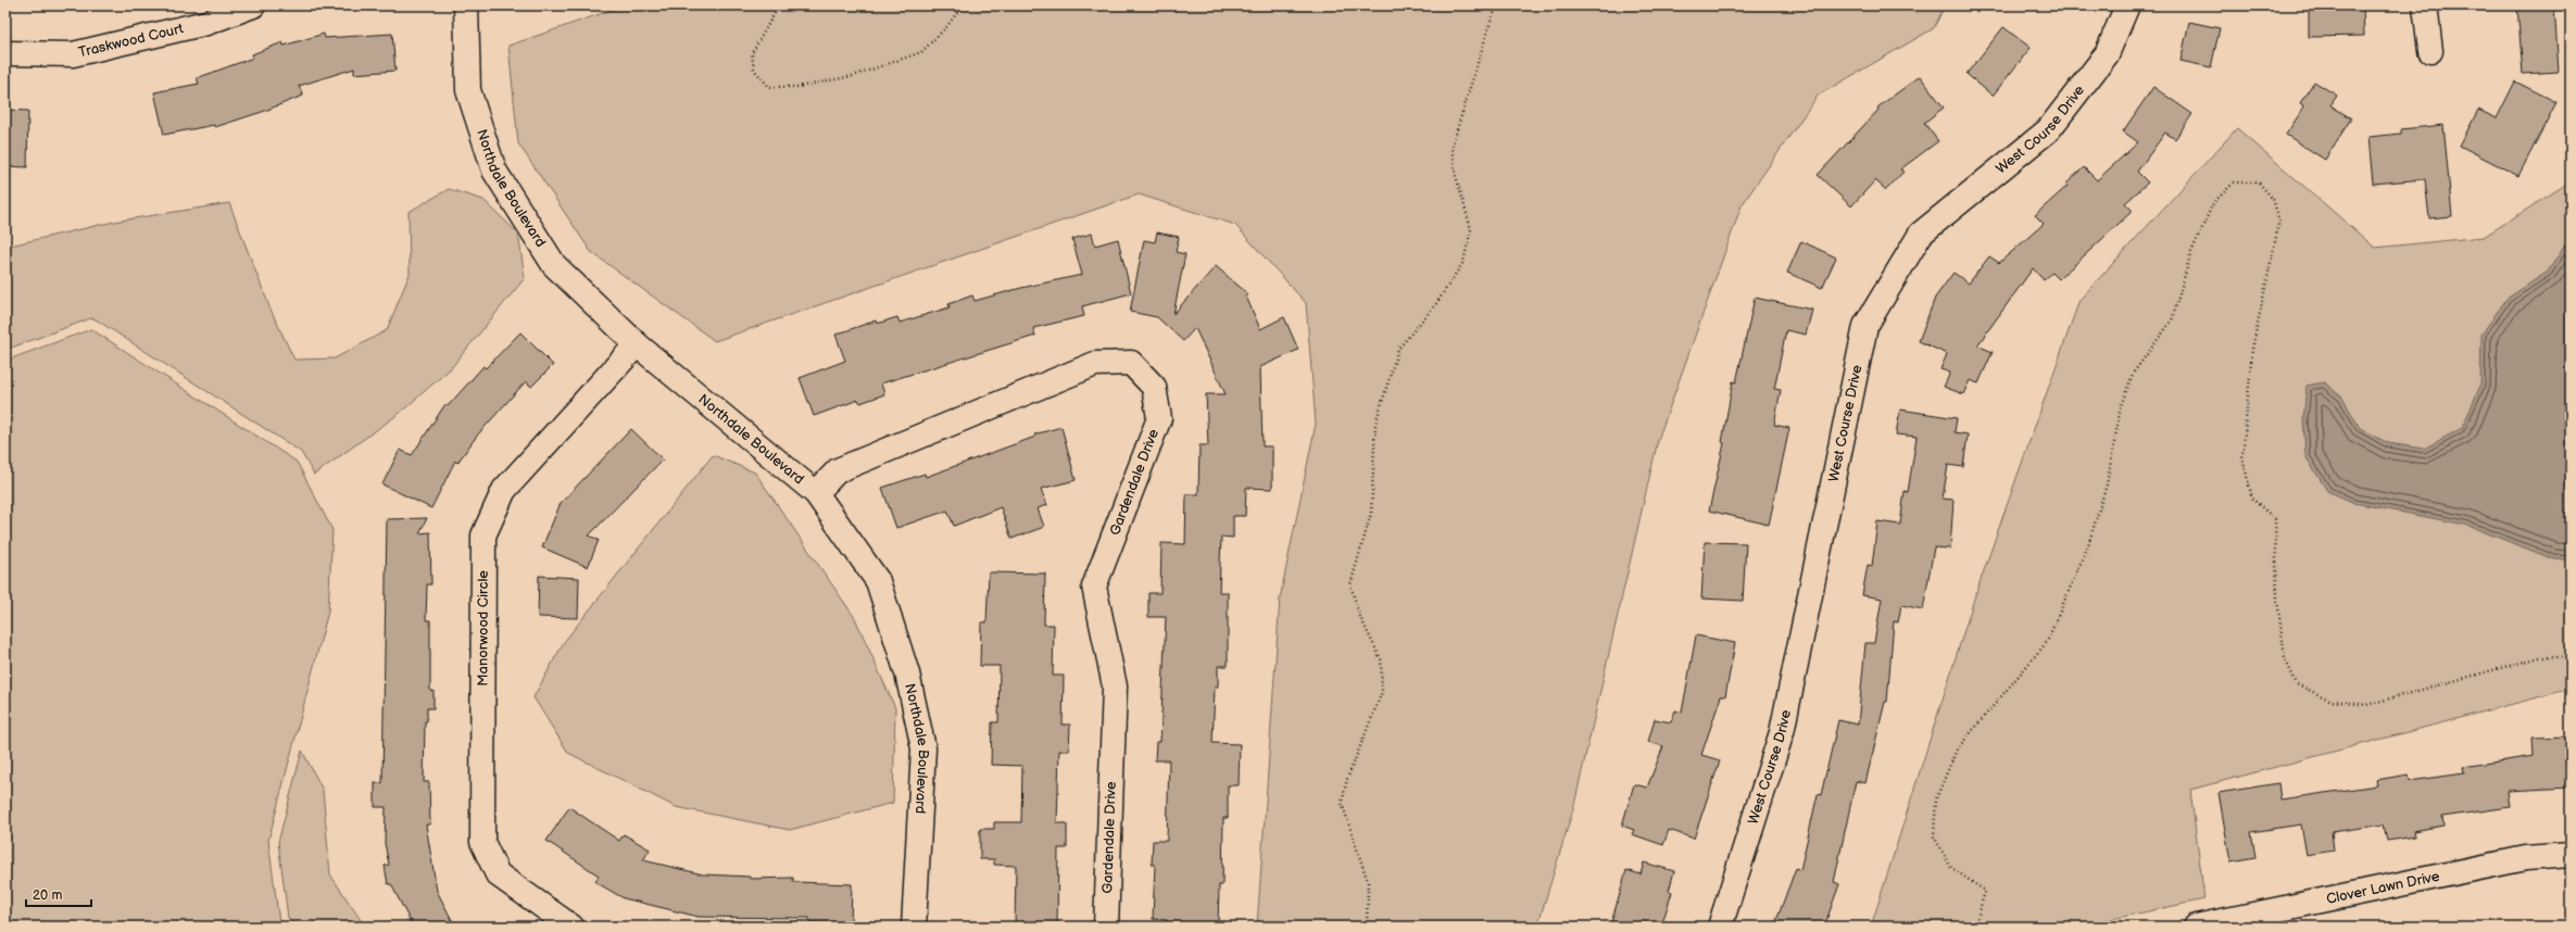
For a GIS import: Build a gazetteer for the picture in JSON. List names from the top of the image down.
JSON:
{
  "streets": {
    "street": [
      "Traskwood Court",
      "West Course Drive",
      "Northdale Boulevard",
      "Gardendale Drive",
      "Manorwood Circle",
      "Clover Lawn Drive"
    ]
  },
  "crossings": [
    ["Northdale Boulevard", "Gardendale Drive"],
    ["Northdale Boulevard", "Manorwood Circle"]
  ],
  "scale_bar": "20 m"
}
